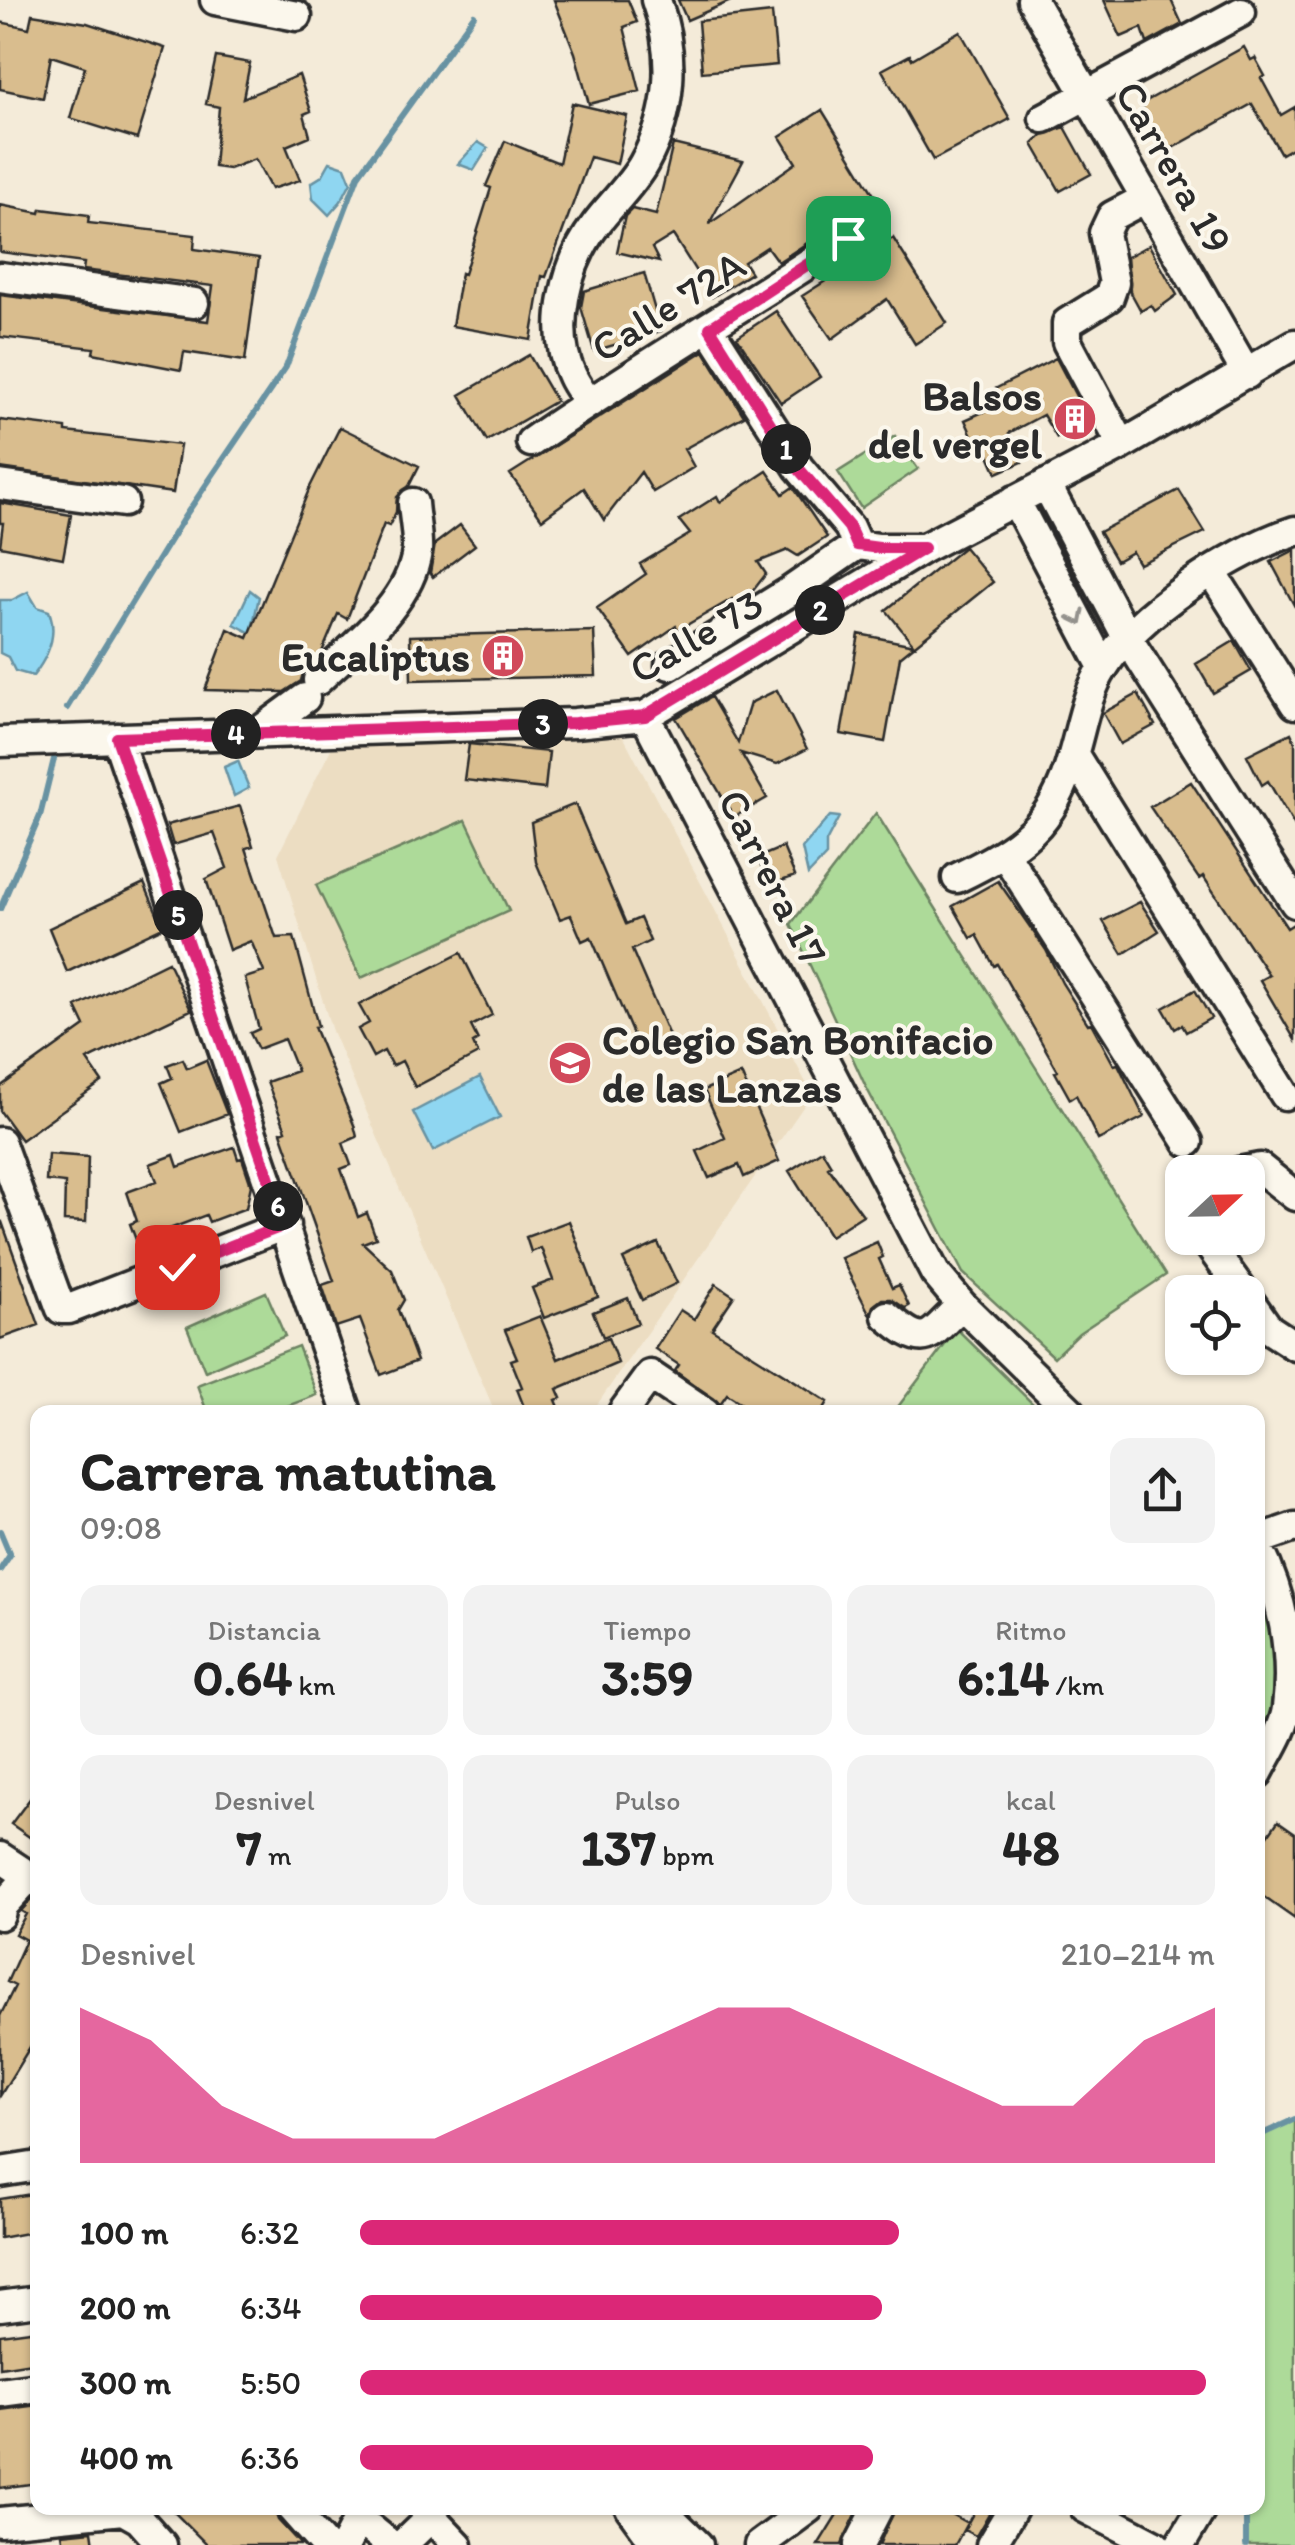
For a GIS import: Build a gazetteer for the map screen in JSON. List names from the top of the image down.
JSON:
{
  "streets": {
    "street": [
      "Carrera 19",
      "Calle 72A",
      "Calle 73",
      "Carrera 17"
    ]
  },
  "crossings": [
    ["Carrera 19", "Calle 73"],
    ["Calle 73", "Carrera 17"]
  ],
  "places": {
    "building": ["Balsos del vergel", "Eucaliptus"],
    "school or university": ["Colegio San Bonifacio de las Lanzas"]
  },
  "north": "right",
  "page": {
    "pins": [
      "1",
      "2",
      "3",
      "4",
      "5",
      "6"
    ],
    "heading": ["Carrera matutina", "09:08"],
    "stats": [
      ["Distancia", "0.64 km"],
      ["Tiempo", "3:59"],
      ["Ritmo", "6:14 /km"],
      ["Desnivel", "7 m"],
      ["Pulso", "137 bpm"],
      ["kcal", "48"]
    ],
    "chart": ["Desnivel", "210–214 m"],
    "list": [
      {
        "name": "100 m",
        "note": "6:32"
      },
      {
        "name": "200 m",
        "note": "6:34"
      },
      {
        "name": "300 m",
        "note": "5:50"
      },
      {
        "name": "400 m",
        "note": "6:36"
      }
    ]
  }
}
